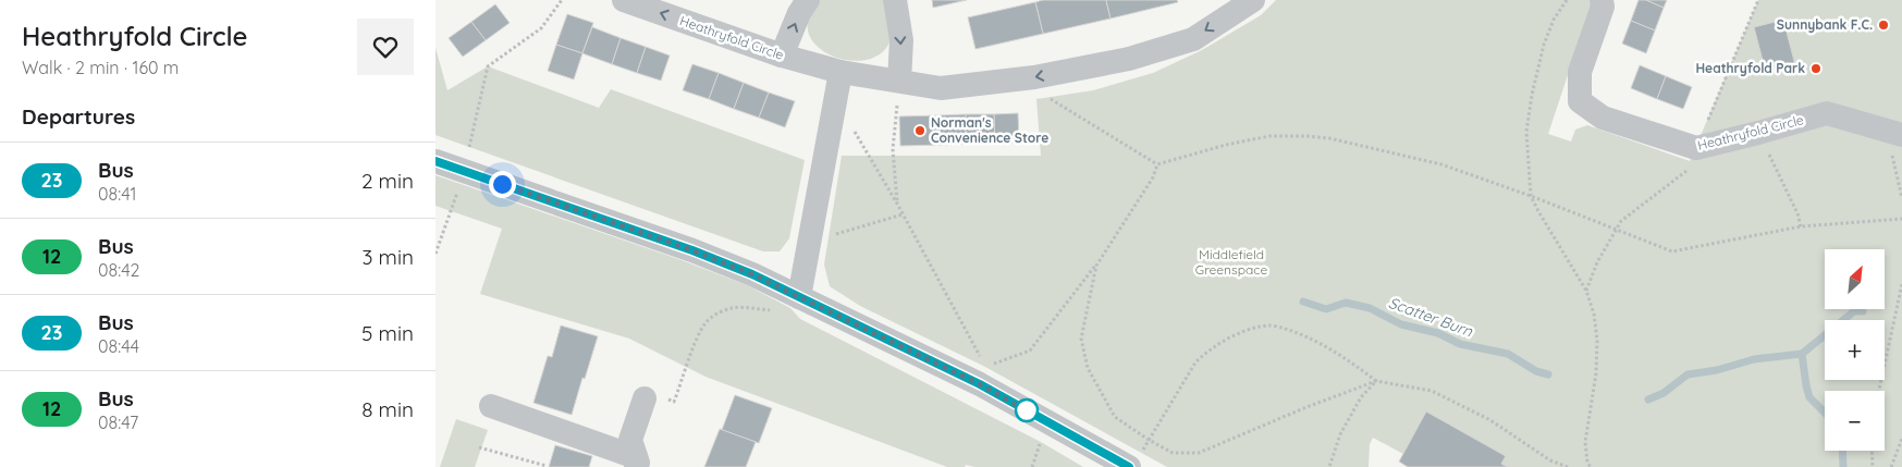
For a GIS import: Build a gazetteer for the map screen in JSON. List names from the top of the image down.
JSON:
{
  "streets": {
    "street": ["Heathryfold Circle"]
  },
  "water": ["Scatter Burn"],
  "parks": ["Middlefield Greenspace"],
  "places": ["Sunnybank F.C.", "Heathryfold Park", "Norman's Convenience Store"],
  "lines": ["bus line 23"],
  "north": "top right",
  "page": {
    "heading": [
      ["Heathryfold Circle", "Walk · 2 min · 160 m"],
      "Departures"
    ],
    "list": [
      {
        "mark": "23",
        "name": "Bus",
        "note": "08:41",
        "value": "2 min"
      },
      {
        "mark": "12",
        "name": "Bus",
        "note": "08:42",
        "value": "3 min"
      },
      {
        "mark": "23",
        "name": "Bus",
        "note": "08:44",
        "value": "5 min"
      },
      {
        "mark": "12",
        "name": "Bus",
        "note": "08:47",
        "value": "8 min"
      }
    ],
    "map_buttons": ["+", "−"]
  }
}
